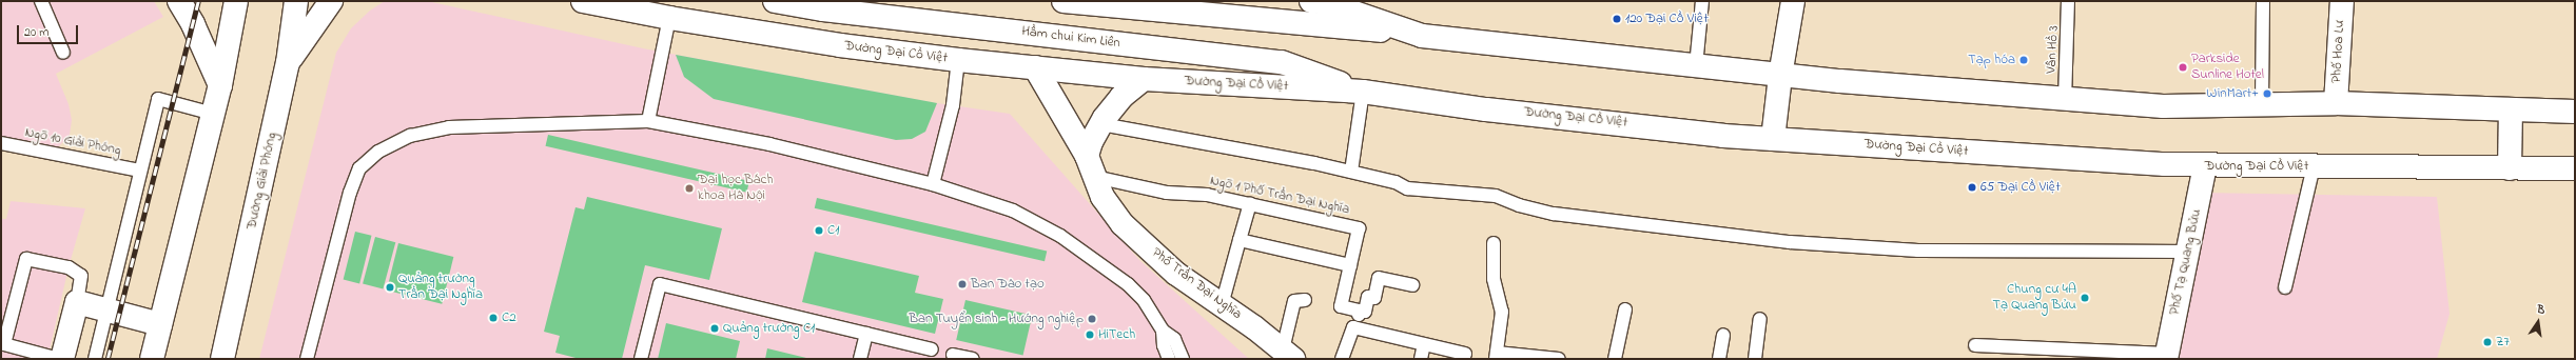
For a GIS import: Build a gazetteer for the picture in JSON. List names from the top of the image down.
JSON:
{
  "streets": {
    "main road": [
      "Hầm chui Kim Liên",
      "Phố Hoa Lư",
      "Đường Đại Cồ Việt",
      "Đường Giải Phóng",
      "Phố Tạ Quang Bửu",
      "Phố Trần Đại Nghĩa"
    ],
    "lane": ["Vân Hồ 3", "Ngõ 10 Giải Phóng", "Ngõ 1 Phố Trần Đại Nghĩa"]
  },
  "crossings": [
    ["Hầm chui Kim Liên", "Đường Đại Cồ Việt"],
    ["Đường Đại Cồ Việt", "Phố Tạ Quang Bửu"],
    ["Đường Đại Cồ Việt", "Phố Trần Đại Nghĩa"],
    ["Ngõ 1 Phố Trần Đại Nghĩa", "Phố Trần Đại Nghĩa"]
  ],
  "places": [
    "120 Đại Cồ Việt",
    "Tạp hóa",
    "Parkside Sunline Hotel",
    "WinMart+",
    "65 Đại Cồ Việt",
    "Đại học Bách khoa Hà Nội",
    "C1",
    "Ban Đào tạo",
    "Quảng trường Trần Đại Nghĩa",
    "Chung cư 4A Tạ Quang Bửu",
    "C2",
    "Ban Tuyển sinh – Hướng nghiệp",
    "Quảng trường C1",
    "HiTech",
    "Z7"
  ],
  "scale_bar": "20 m",
  "north": "top"
}
